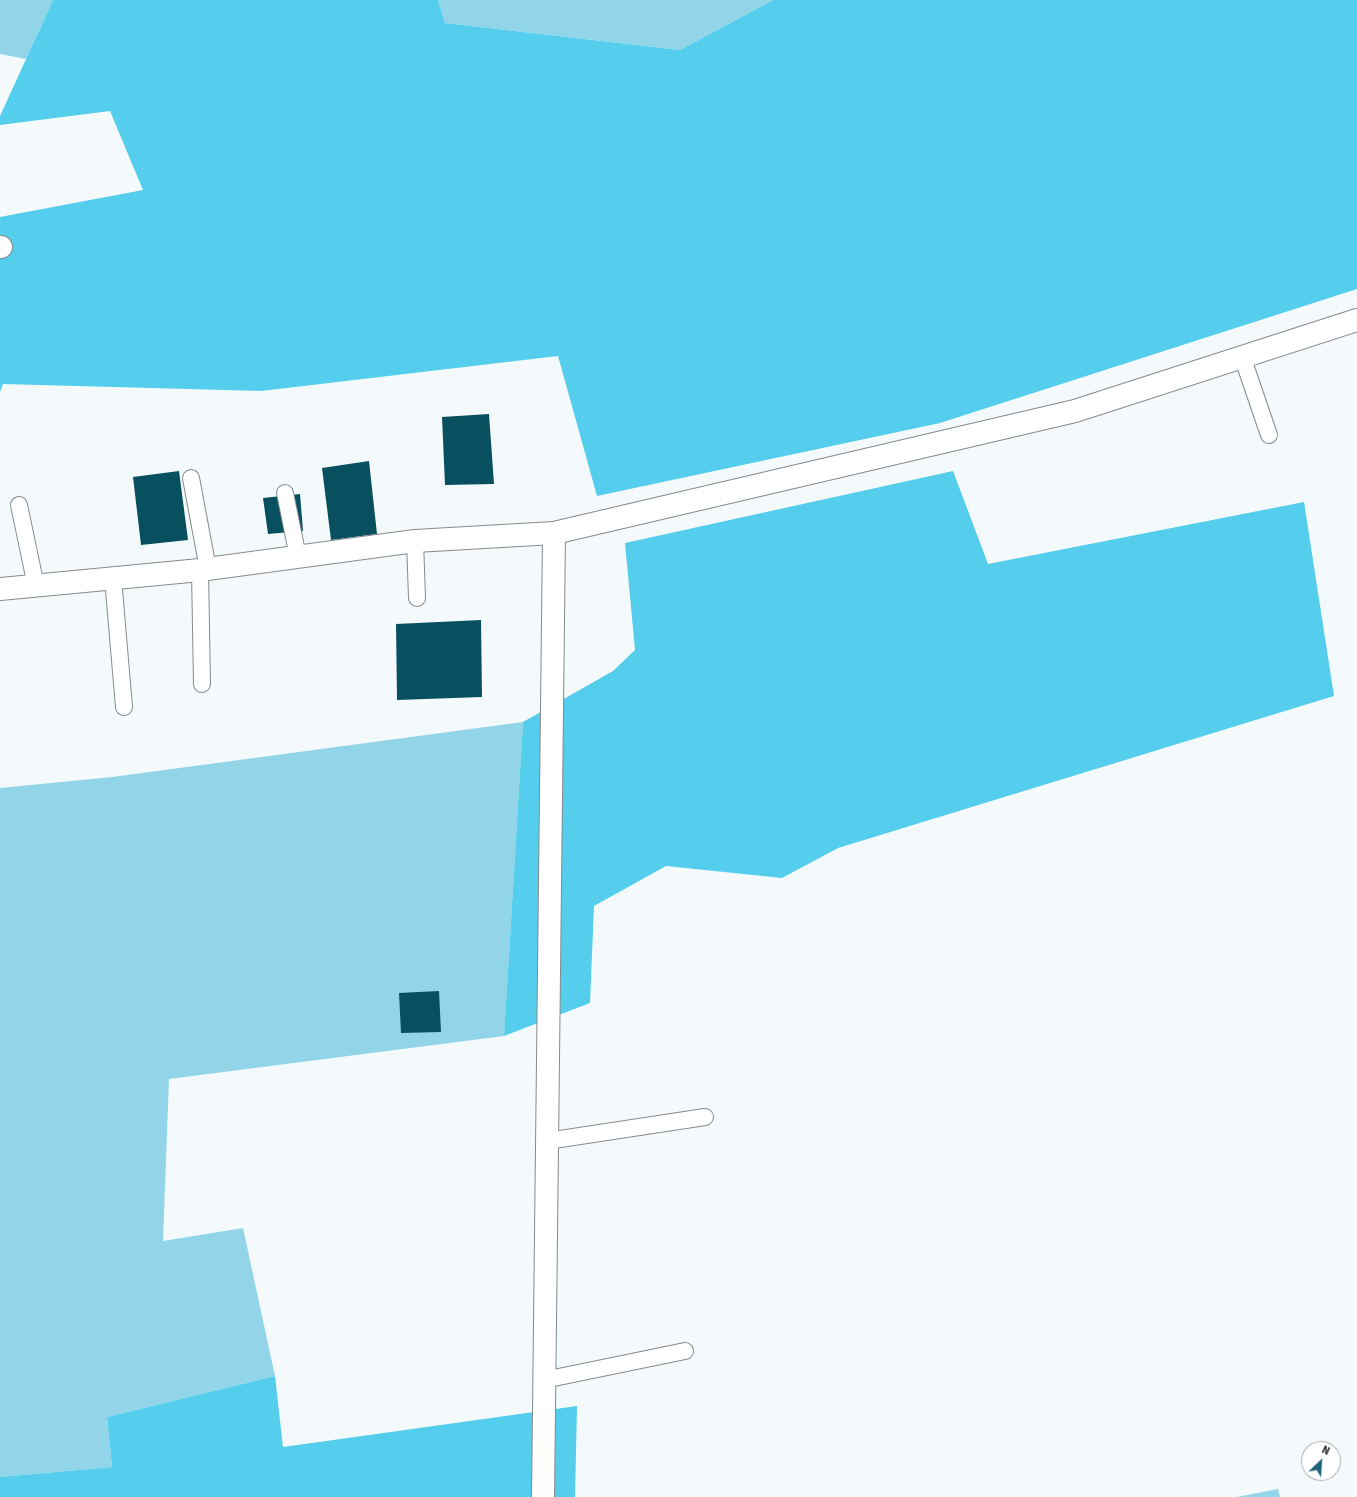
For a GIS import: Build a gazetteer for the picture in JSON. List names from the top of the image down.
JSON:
{
  "north": "top right"
}
